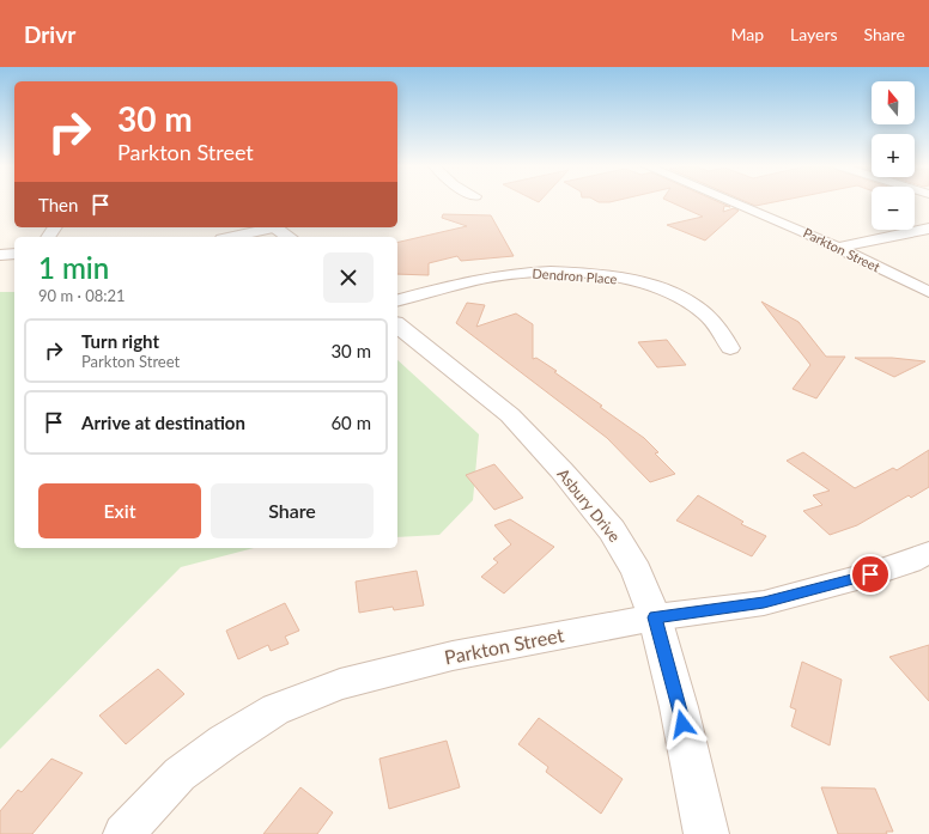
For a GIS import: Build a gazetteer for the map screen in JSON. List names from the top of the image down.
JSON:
{
  "streets": {
    "street": ["Parkton Street", "Dendron Place", "Asbury Drive"]
  },
  "crossings": [
    ["Parkton Street", "Asbury Drive"]
  ],
  "north": "top",
  "page": {
    "header": "Drivr",
    "nav": ["Map", "Layers", "Share"],
    "map_buttons": ["+", "−"],
    "turn": ["30 m", "Parkton Street"],
    "then": "Then",
    "heading": ["1 min", "90 m · 08:21"],
    "list": [
      {
        "name": "Turn right",
        "note": "Parkton Street",
        "value": "30 m"
      },
      {
        "name": "Arrive at destination",
        "value": "60 m"
      }
    ],
    "buttons": ["Exit", "Share"]
  }
}
